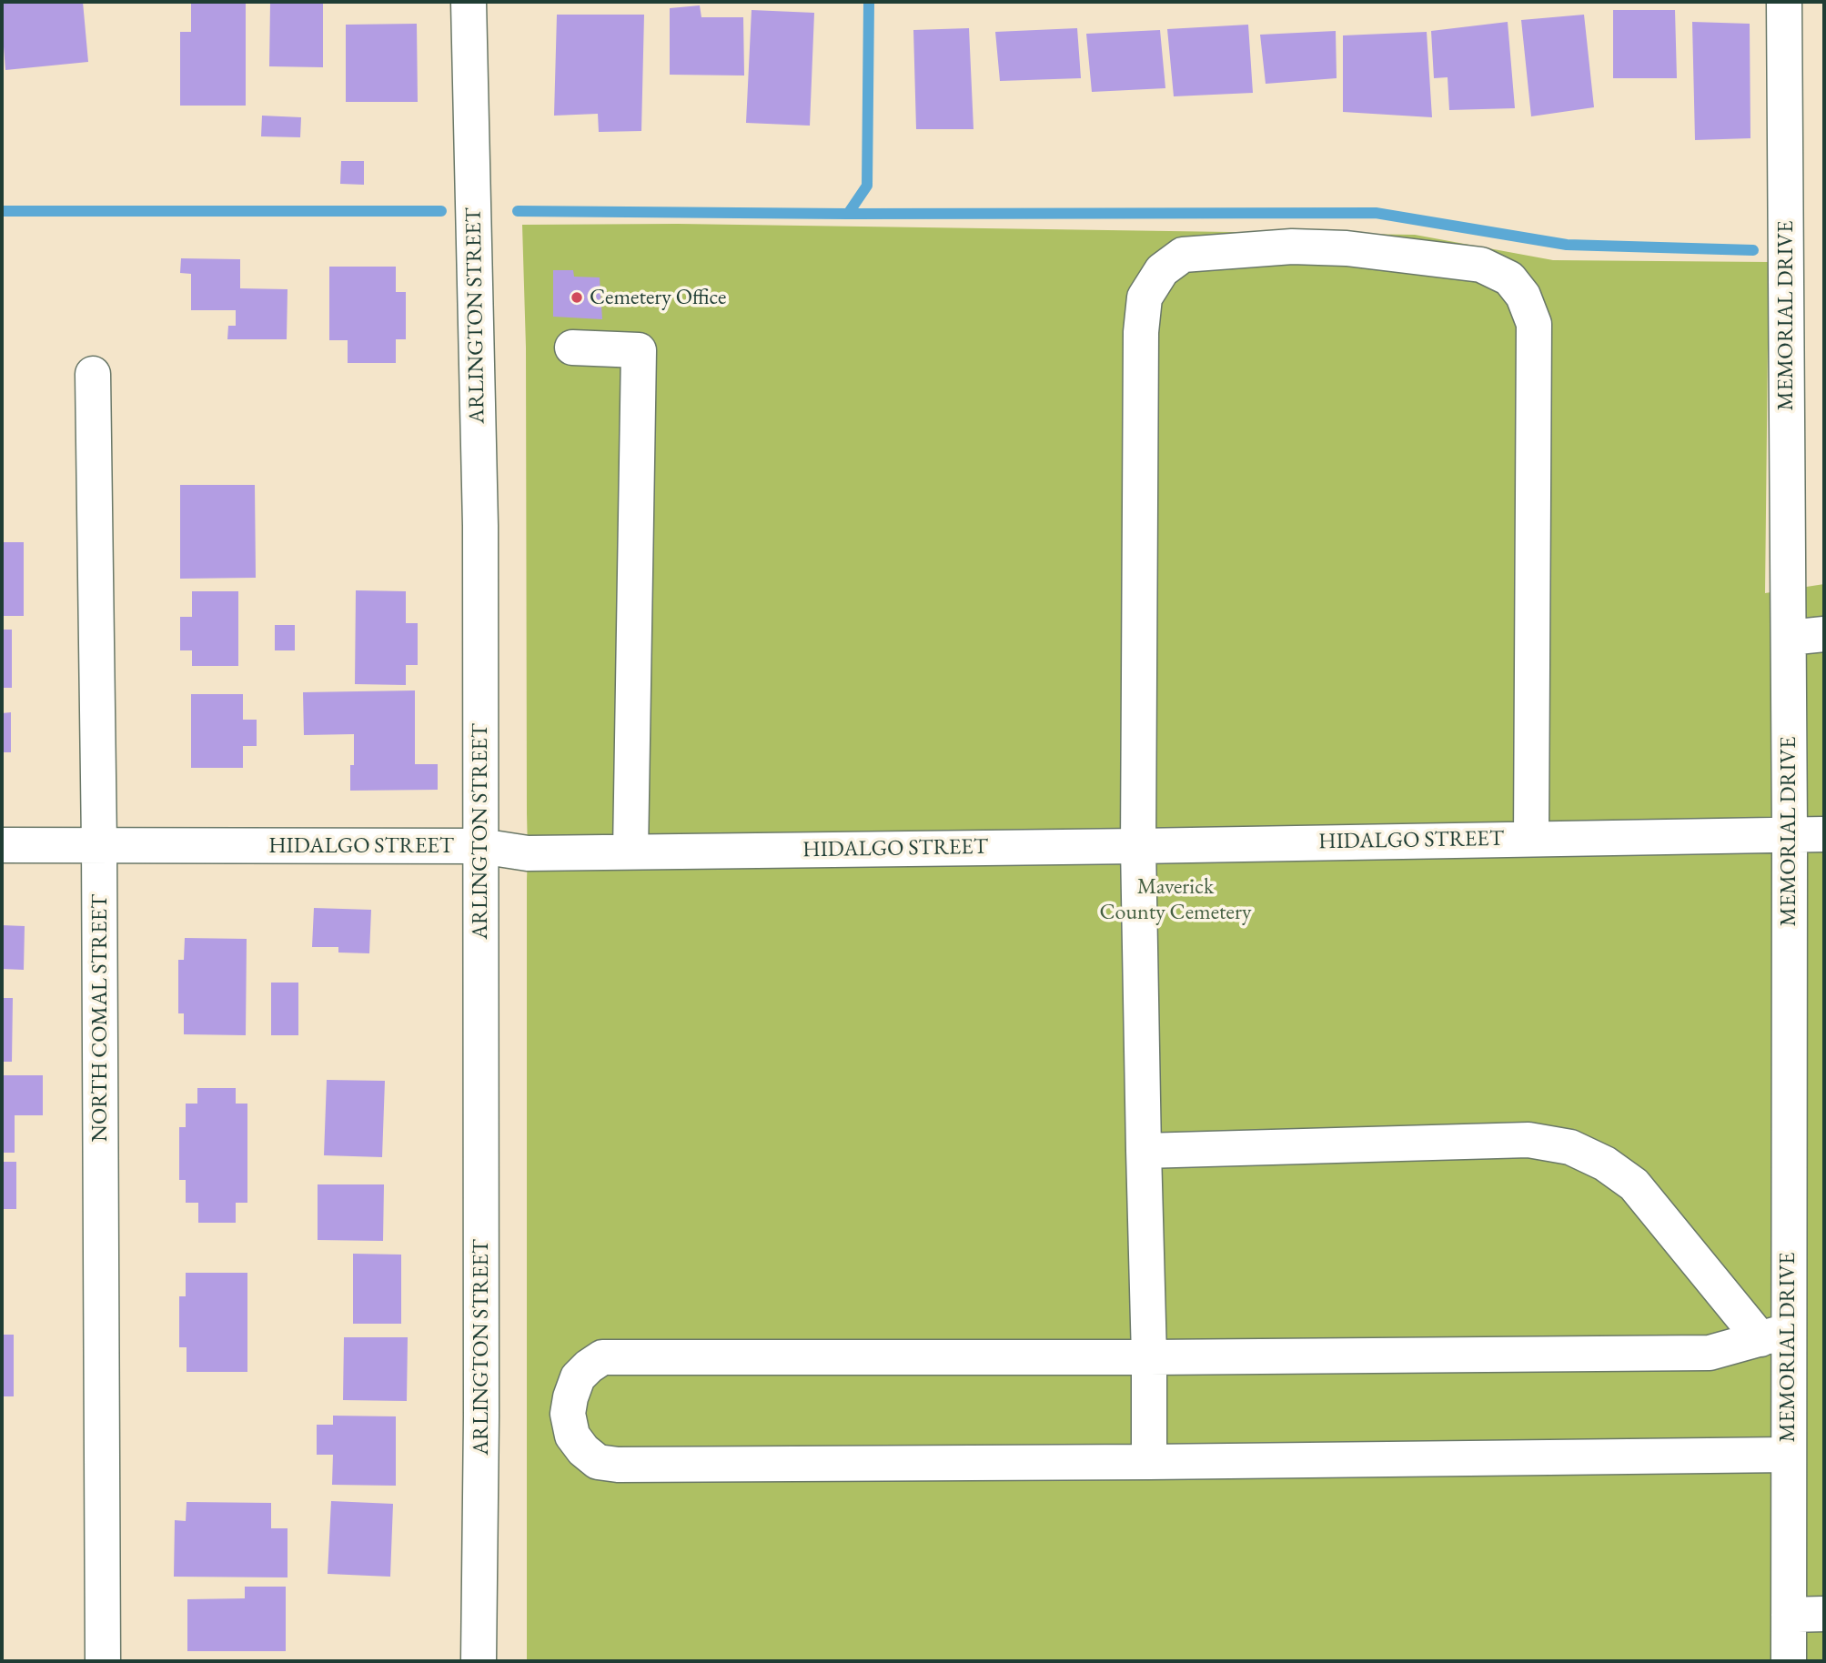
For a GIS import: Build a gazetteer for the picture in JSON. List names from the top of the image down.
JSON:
{
  "streets": {
    "street": [
      "ARLINGTON STREET",
      "MEMORIAL DRIVE",
      "HIDALGO STREET",
      "NORTH COMAL STREET"
    ]
  },
  "crossings": [
    ["ARLINGTON STREET", "HIDALGO STREET"],
    ["MEMORIAL DRIVE", "HIDALGO STREET"],
    ["HIDALGO STREET", "NORTH COMAL STREET"]
  ],
  "parks": ["Maverick County Cemetery"],
  "places": ["Cemetery Office"]
}
